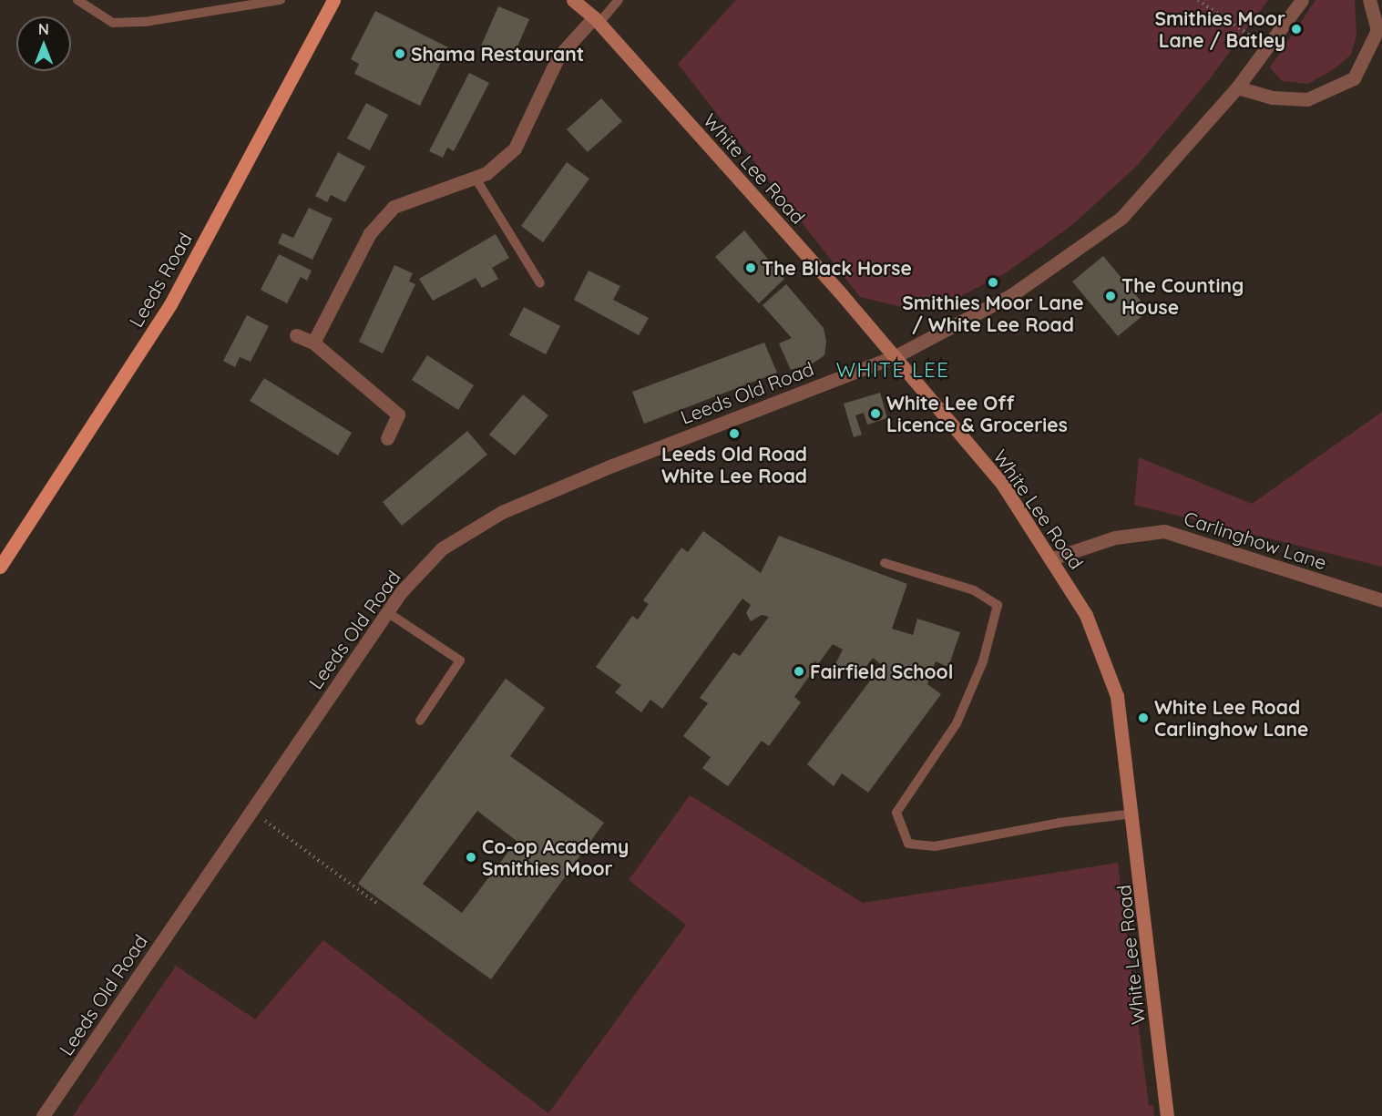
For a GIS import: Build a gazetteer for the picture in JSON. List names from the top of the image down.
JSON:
{
  "streets": {
    "main road": ["White Lee Road", "Leeds Road"],
    "street": ["Leeds Old Road", "Carlinghow Lane"]
  },
  "crossings": [
    ["White Lee Road", "Leeds Old Road"],
    ["White Lee Road", "Carlinghow Lane"]
  ],
  "districts": ["WHITE LEE"],
  "places": [
    "Smithies Moor Lane / Batley",
    "Shama Restaurant",
    "The Black Horse",
    "Smithies Moor Lane / White Lee Road",
    "The Counting House",
    "White Lee Off Licence & Groceries",
    "Leeds Old Road White Lee Road",
    "Fairfield School",
    "White Lee Road Carlinghow Lane",
    "Co-op Academy Smithies Moor"
  ],
  "north": "top"
}
